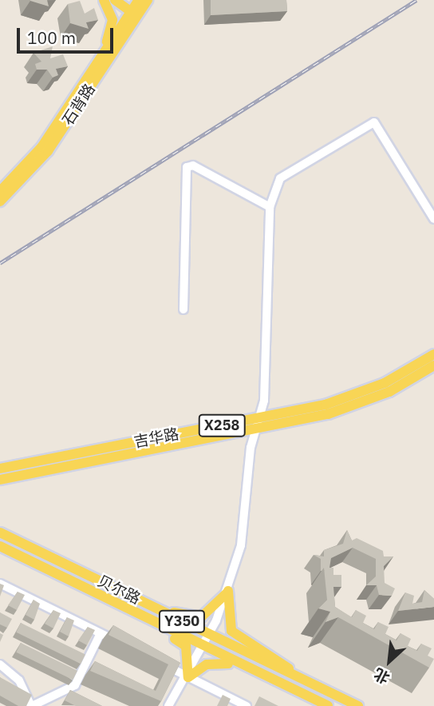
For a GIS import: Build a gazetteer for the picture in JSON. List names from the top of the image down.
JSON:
{
  "streets": {
    "main road": [
      "石背路",
      "X258",
      "吉华路",
      "贝尔路",
      "Y350"
    ]
  },
  "scale_bar": "100 m",
  "north": "bottom left"
}
